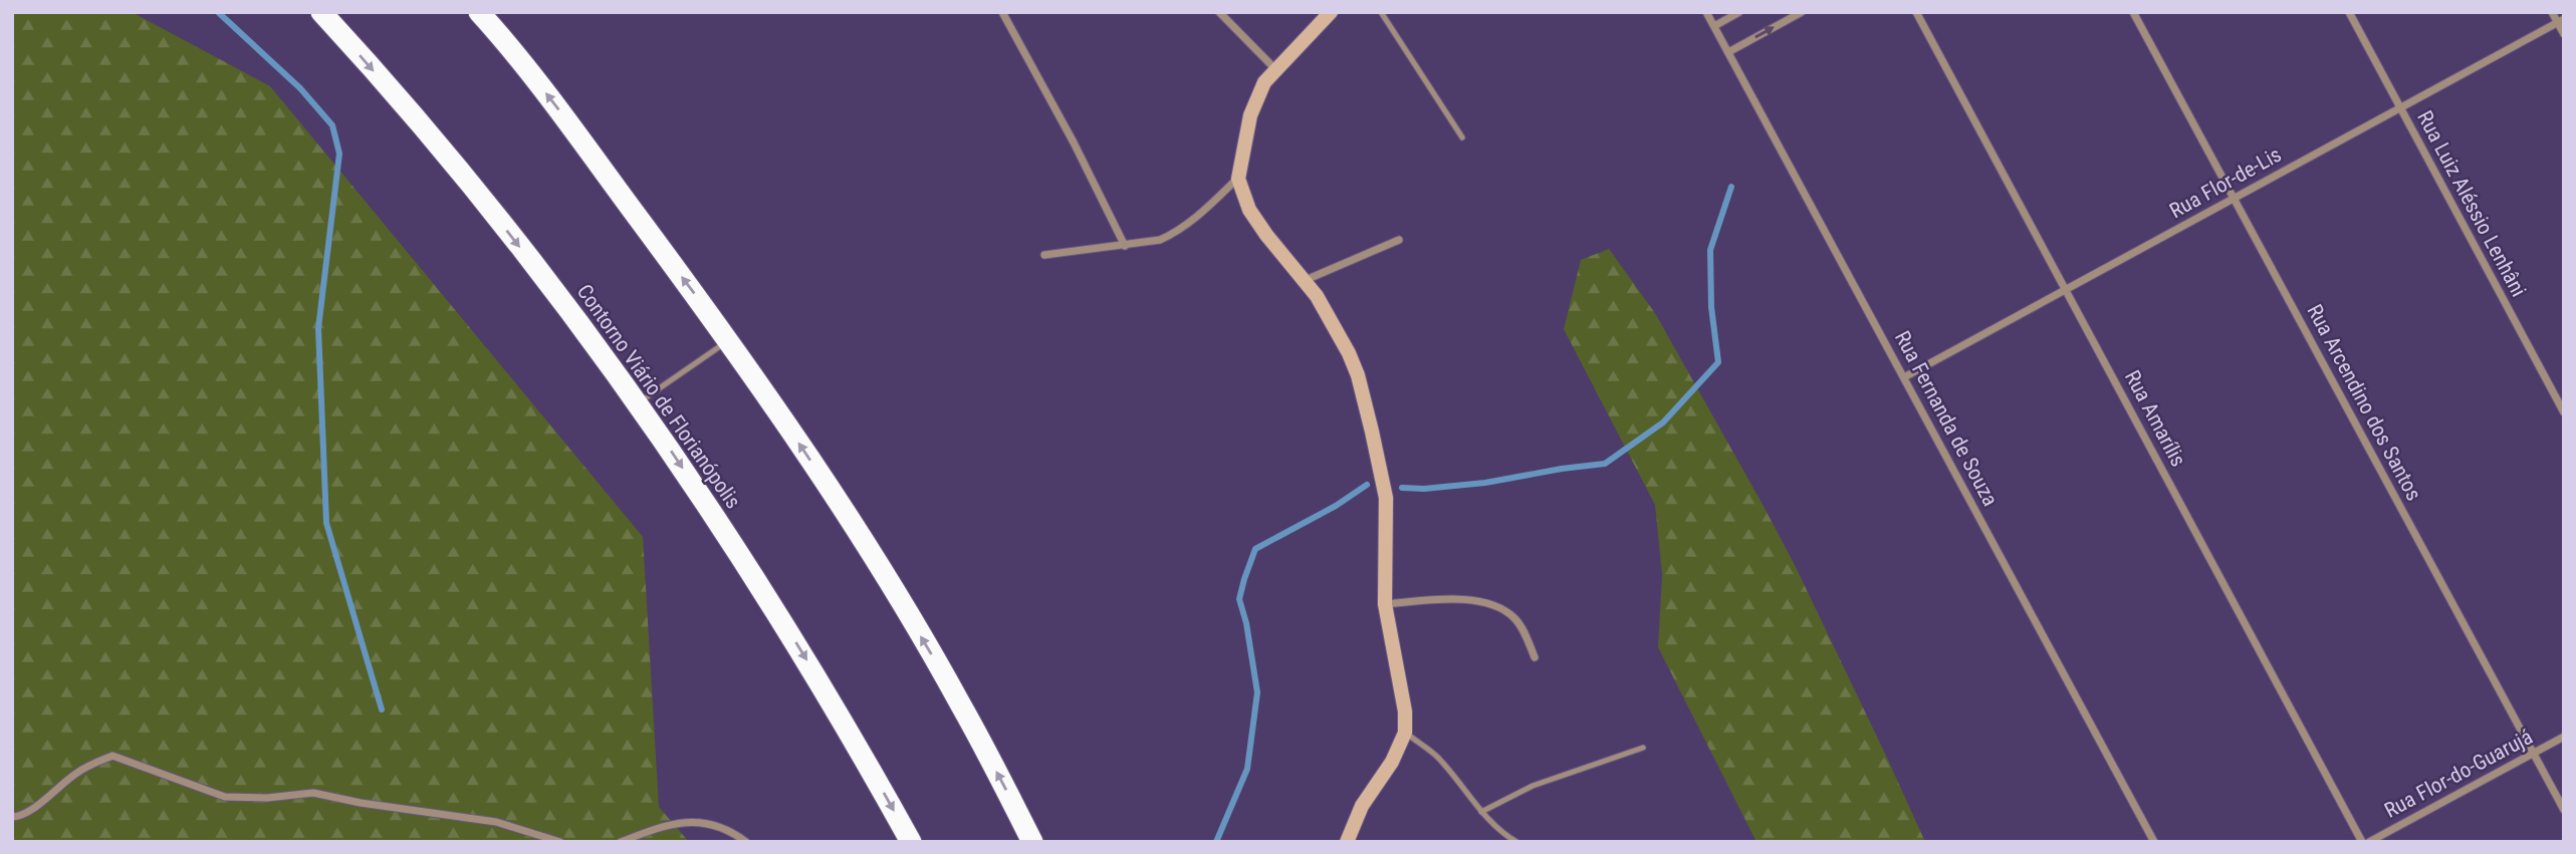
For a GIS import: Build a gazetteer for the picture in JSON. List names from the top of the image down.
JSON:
{
  "streets": {
    "highway": ["Contorno Viário de Florianópolis"],
    "street": [
      "Rua Flor-de-Lis",
      "Rua Luiz Aléssio Lenhâni",
      "Rua Arcendino dos Santos",
      "Rua Fernanda de Souza",
      "Rua Amarílis",
      "Rua Flor-do-Guarujá"
    ]
  },
  "crossings": [
    ["Rua Flor-de-Lis", "Rua Luiz Aléssio Lenhâni"],
    ["Rua Flor-de-Lis", "Rua Arcendino dos Santos"],
    ["Rua Flor-de-Lis", "Rua Fernanda de Souza"],
    ["Rua Flor-de-Lis", "Rua Amarílis"],
    ["Rua Arcendino dos Santos", "Rua Flor-do-Guarujá"]
  ]
}
